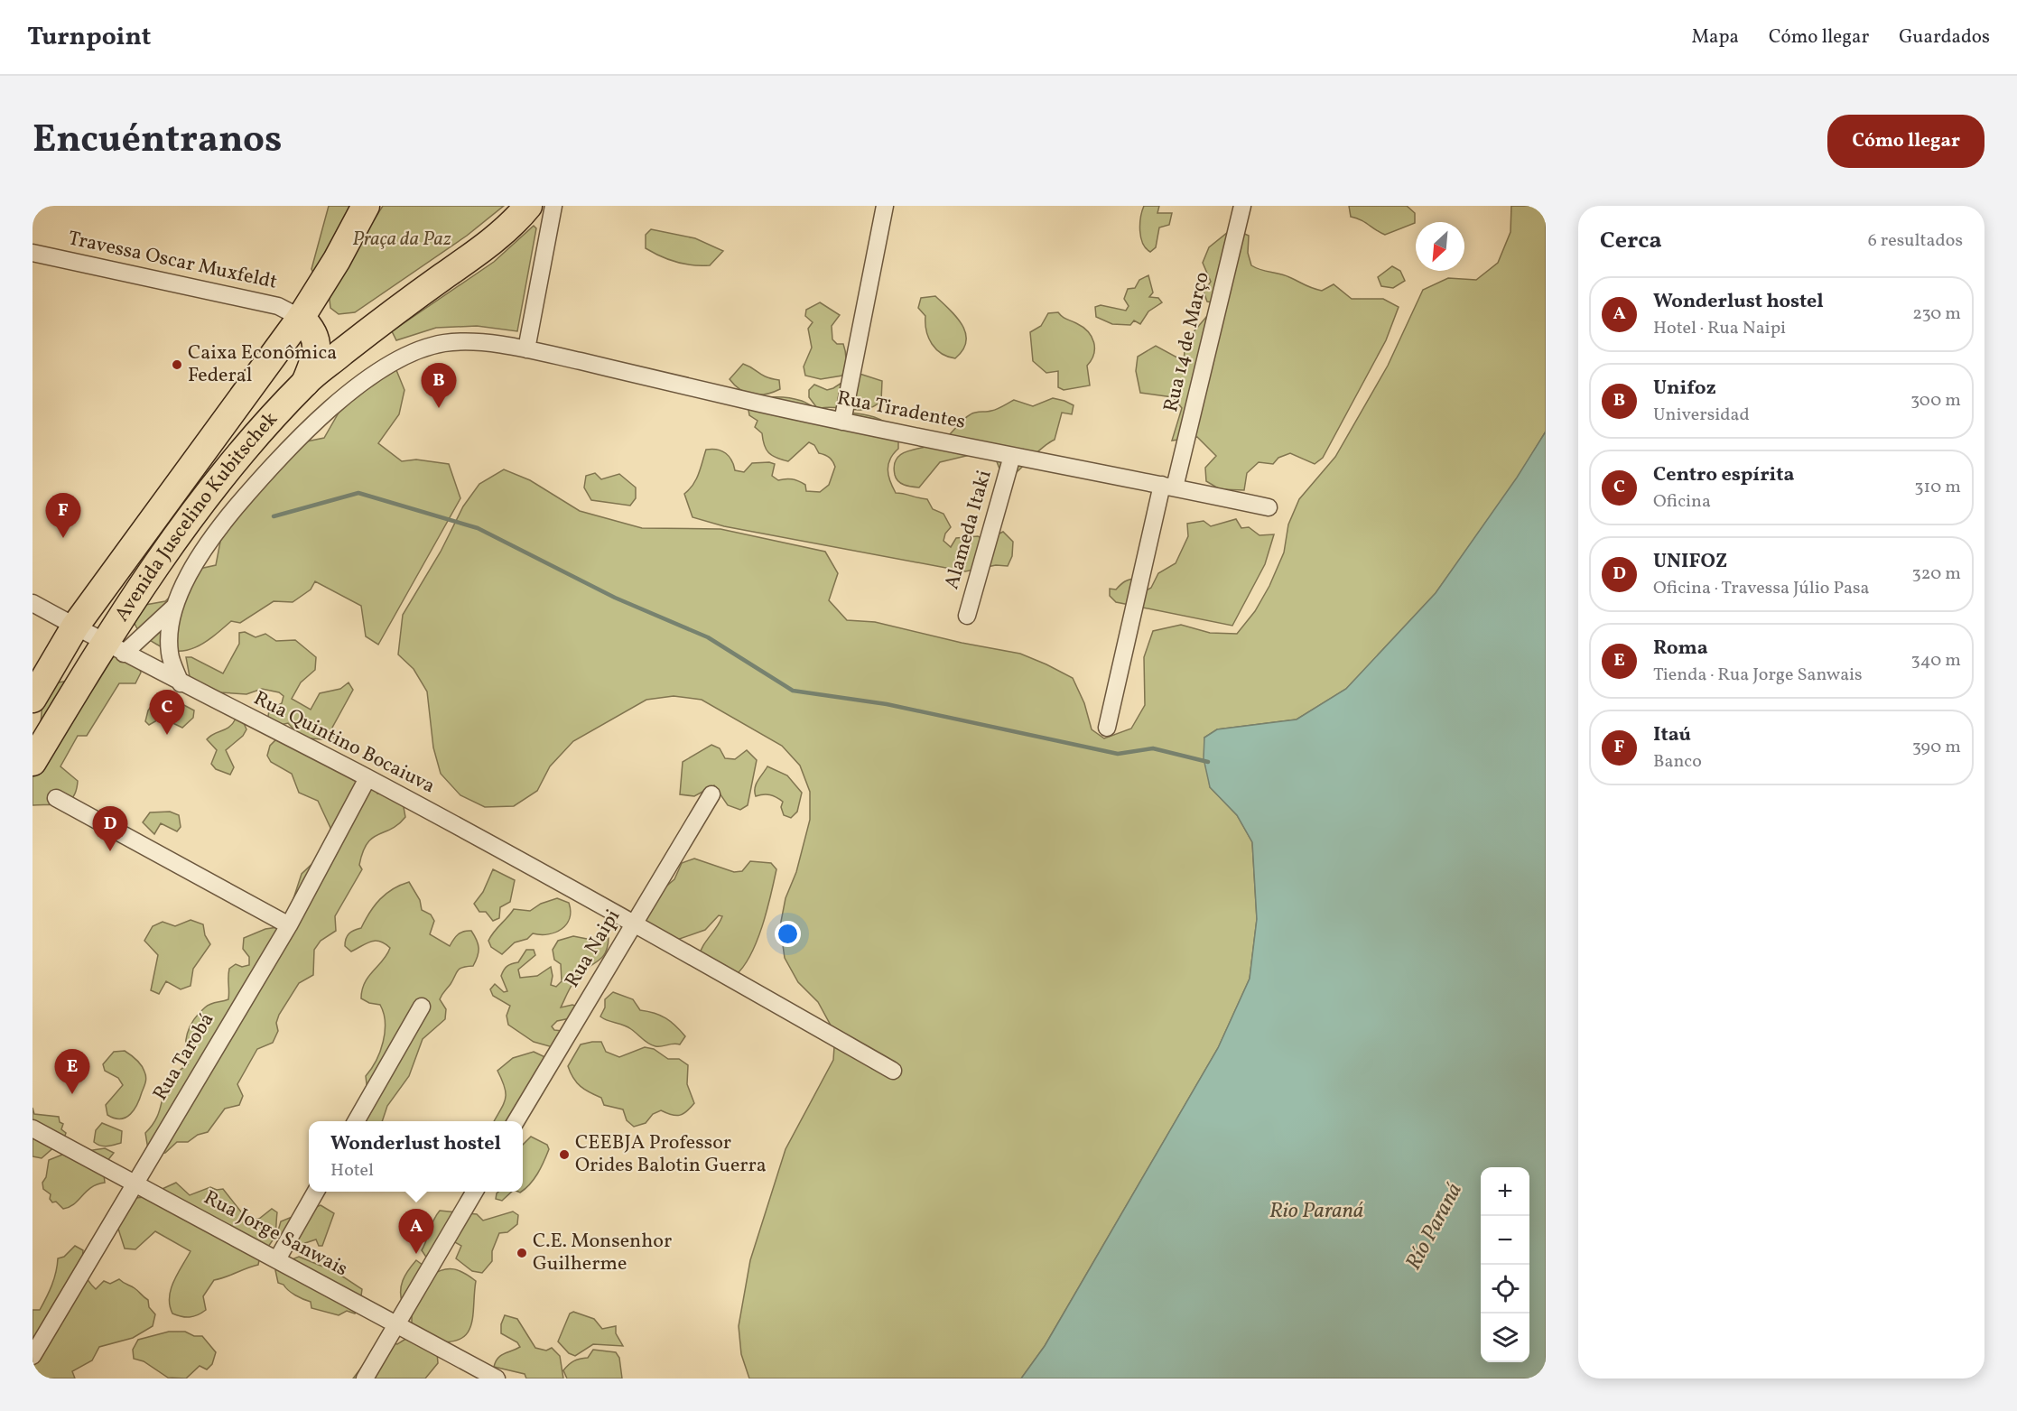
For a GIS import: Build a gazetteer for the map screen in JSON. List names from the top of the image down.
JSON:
{
  "streets": {
    "main road": ["Avenida Juscelino Kubitschek"],
    "street": [
      "Travessa Oscar Muxfeldt",
      "Rua 14 de Março",
      "Rua Tiradentes",
      "Alameda Itaki",
      "Rua Quintino Bocaiuva",
      "Rua Naipi",
      "Rua Tarobá",
      "Rua Jorge Sanwais"
    ]
  },
  "crossings": [
    ["Travessa Oscar Muxfeldt", "Avenida Juscelino Kubitschek"],
    ["Rua 14 de Março", "Rua Tiradentes"],
    ["Rua Tiradentes", "Alameda Itaki"],
    ["Avenida Juscelino Kubitschek", "Rua Quintino Bocaiuva"],
    ["Rua Quintino Bocaiuva", "Rua Naipi"],
    ["Rua Quintino Bocaiuva", "Rua Tarobá"],
    ["Rua Tarobá", "Rua Jorge Sanwais"]
  ],
  "water": ["Rio Paraná", "Río Paraná"],
  "parks": ["Praça da Paz"],
  "places": ["Caixa Econômica Federal", "CEEBJA Professor Orides Balotin Guerra", "C.E. Monsenhor Guilherme"],
  "north": "bottom left",
  "page": {
    "header": "Turnpoint",
    "nav": ["Mapa", "Cómo llegar", "Guardados"],
    "title": "Encuéntranos",
    "buttons": "Cómo llegar",
    "heading": ["Cerca", "6 resultados"],
    "list": [
      {
        "mark": "A",
        "name": "Wonderlust hostel",
        "note": "Hotel · Rua Naipi",
        "value": "230 m"
      },
      {
        "mark": "B",
        "name": "Unifoz",
        "note": "Universidad",
        "value": "300 m"
      },
      {
        "mark": "C",
        "name": "Centro espírita",
        "note": "Oficina",
        "value": "310 m"
      },
      {
        "mark": "D",
        "name": "UNIFOZ",
        "note": "Oficina · Travessa Júlio Pasa",
        "value": "320 m"
      },
      {
        "mark": "E",
        "name": "Roma",
        "note": "Tienda · Rua Jorge Sanwais",
        "value": "340 m"
      },
      {
        "mark": "F",
        "name": "Itaú",
        "note": "Banco",
        "value": "390 m"
      }
    ],
    "pins": [
      "B",
      "F",
      "C",
      "D",
      "E",
      "A"
    ],
    "popup": ["Wonderlust hostel", "Hotel"],
    "map_buttons": ["+", "−"]
  }
}
